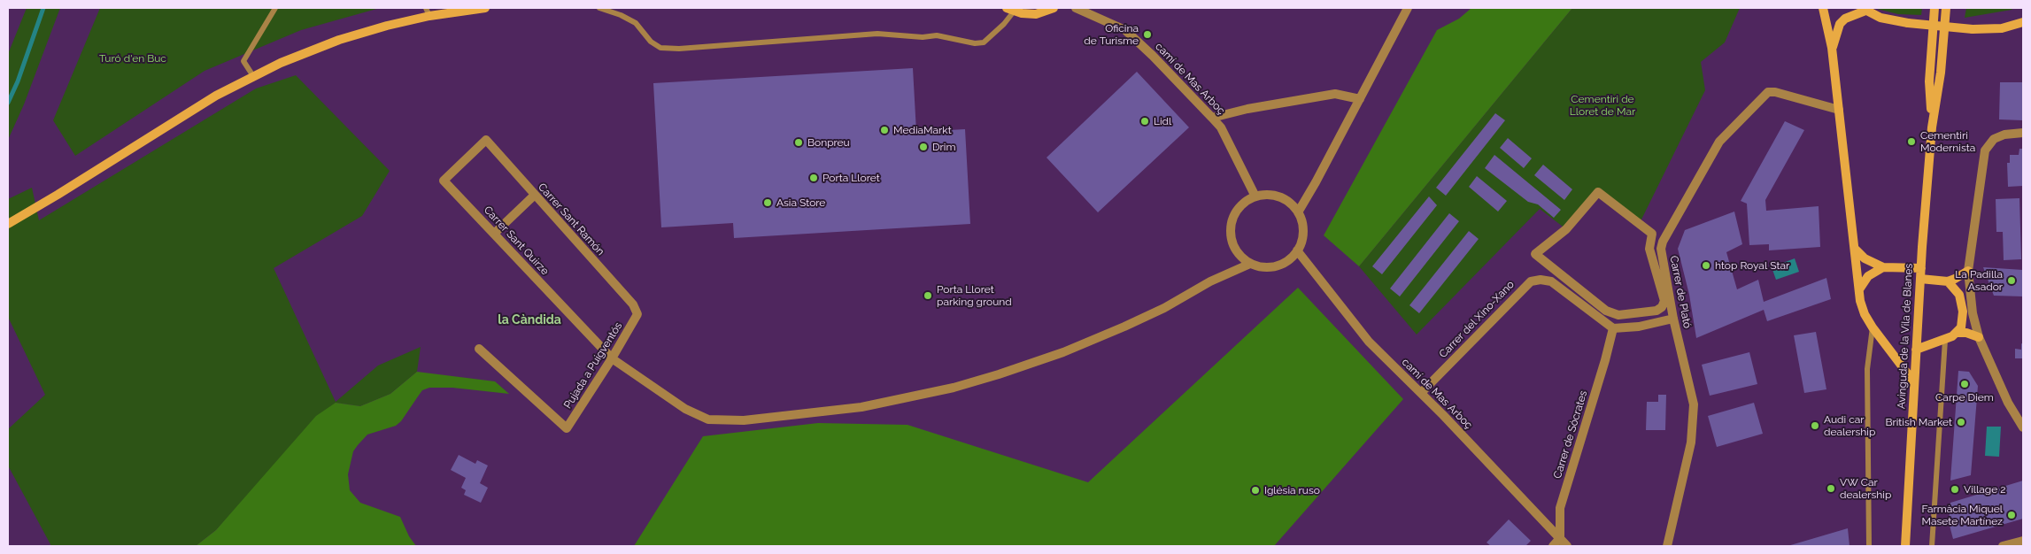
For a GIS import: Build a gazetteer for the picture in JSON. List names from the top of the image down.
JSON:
{
  "streets": {
    "main road": ["Avinguda de la Vila de Blanes"],
    "street": [
      "camí de Mas Arboç",
      "Carrer Sant Ramón",
      "Carrer Sant Quirze",
      "Carrer de Plató",
      "Carrer del Xino-Xano",
      "Pujada a Puigventós",
      "Carrer de Sòcrates"
    ]
  },
  "crossings": [
    ["camí de Mas Arboç", "Carrer Sant Quirze"],
    ["camí de Mas Arboç", "Carrer del Xino-Xano"],
    ["camí de Mas Arboç", "Carrer de Sòcrates"],
    ["Carrer Sant Ramón", "Carrer Sant Quirze"],
    ["Carrer Sant Ramón", "Pujada a Puigventós"],
    ["Carrer Sant Quirze", "Pujada a Puigventós"],
    ["Carrer del Xino-Xano", "Carrer de Sòcrates"]
  ],
  "districts": ["la Càndida"],
  "parks": ["Turó d'en Buc", "Cementiri de Lloret de Mar"],
  "places": [
    "Oficina de Turisme",
    "Lidl",
    "MediaMarkt",
    "Cementiri Modernista",
    "Bonpreu",
    "Drim",
    "Porta Lloret",
    "Asia Store",
    "htop Royal Star",
    "La Padilla Asador",
    "Porta Lloret parking ground",
    "Carpe Diem",
    "British Market",
    "Audi car dealership",
    "VW Car dealership",
    "Village 2",
    "Iglésia ruso",
    "Farmàcia Miquel Masete Martínez"
  ]
}
